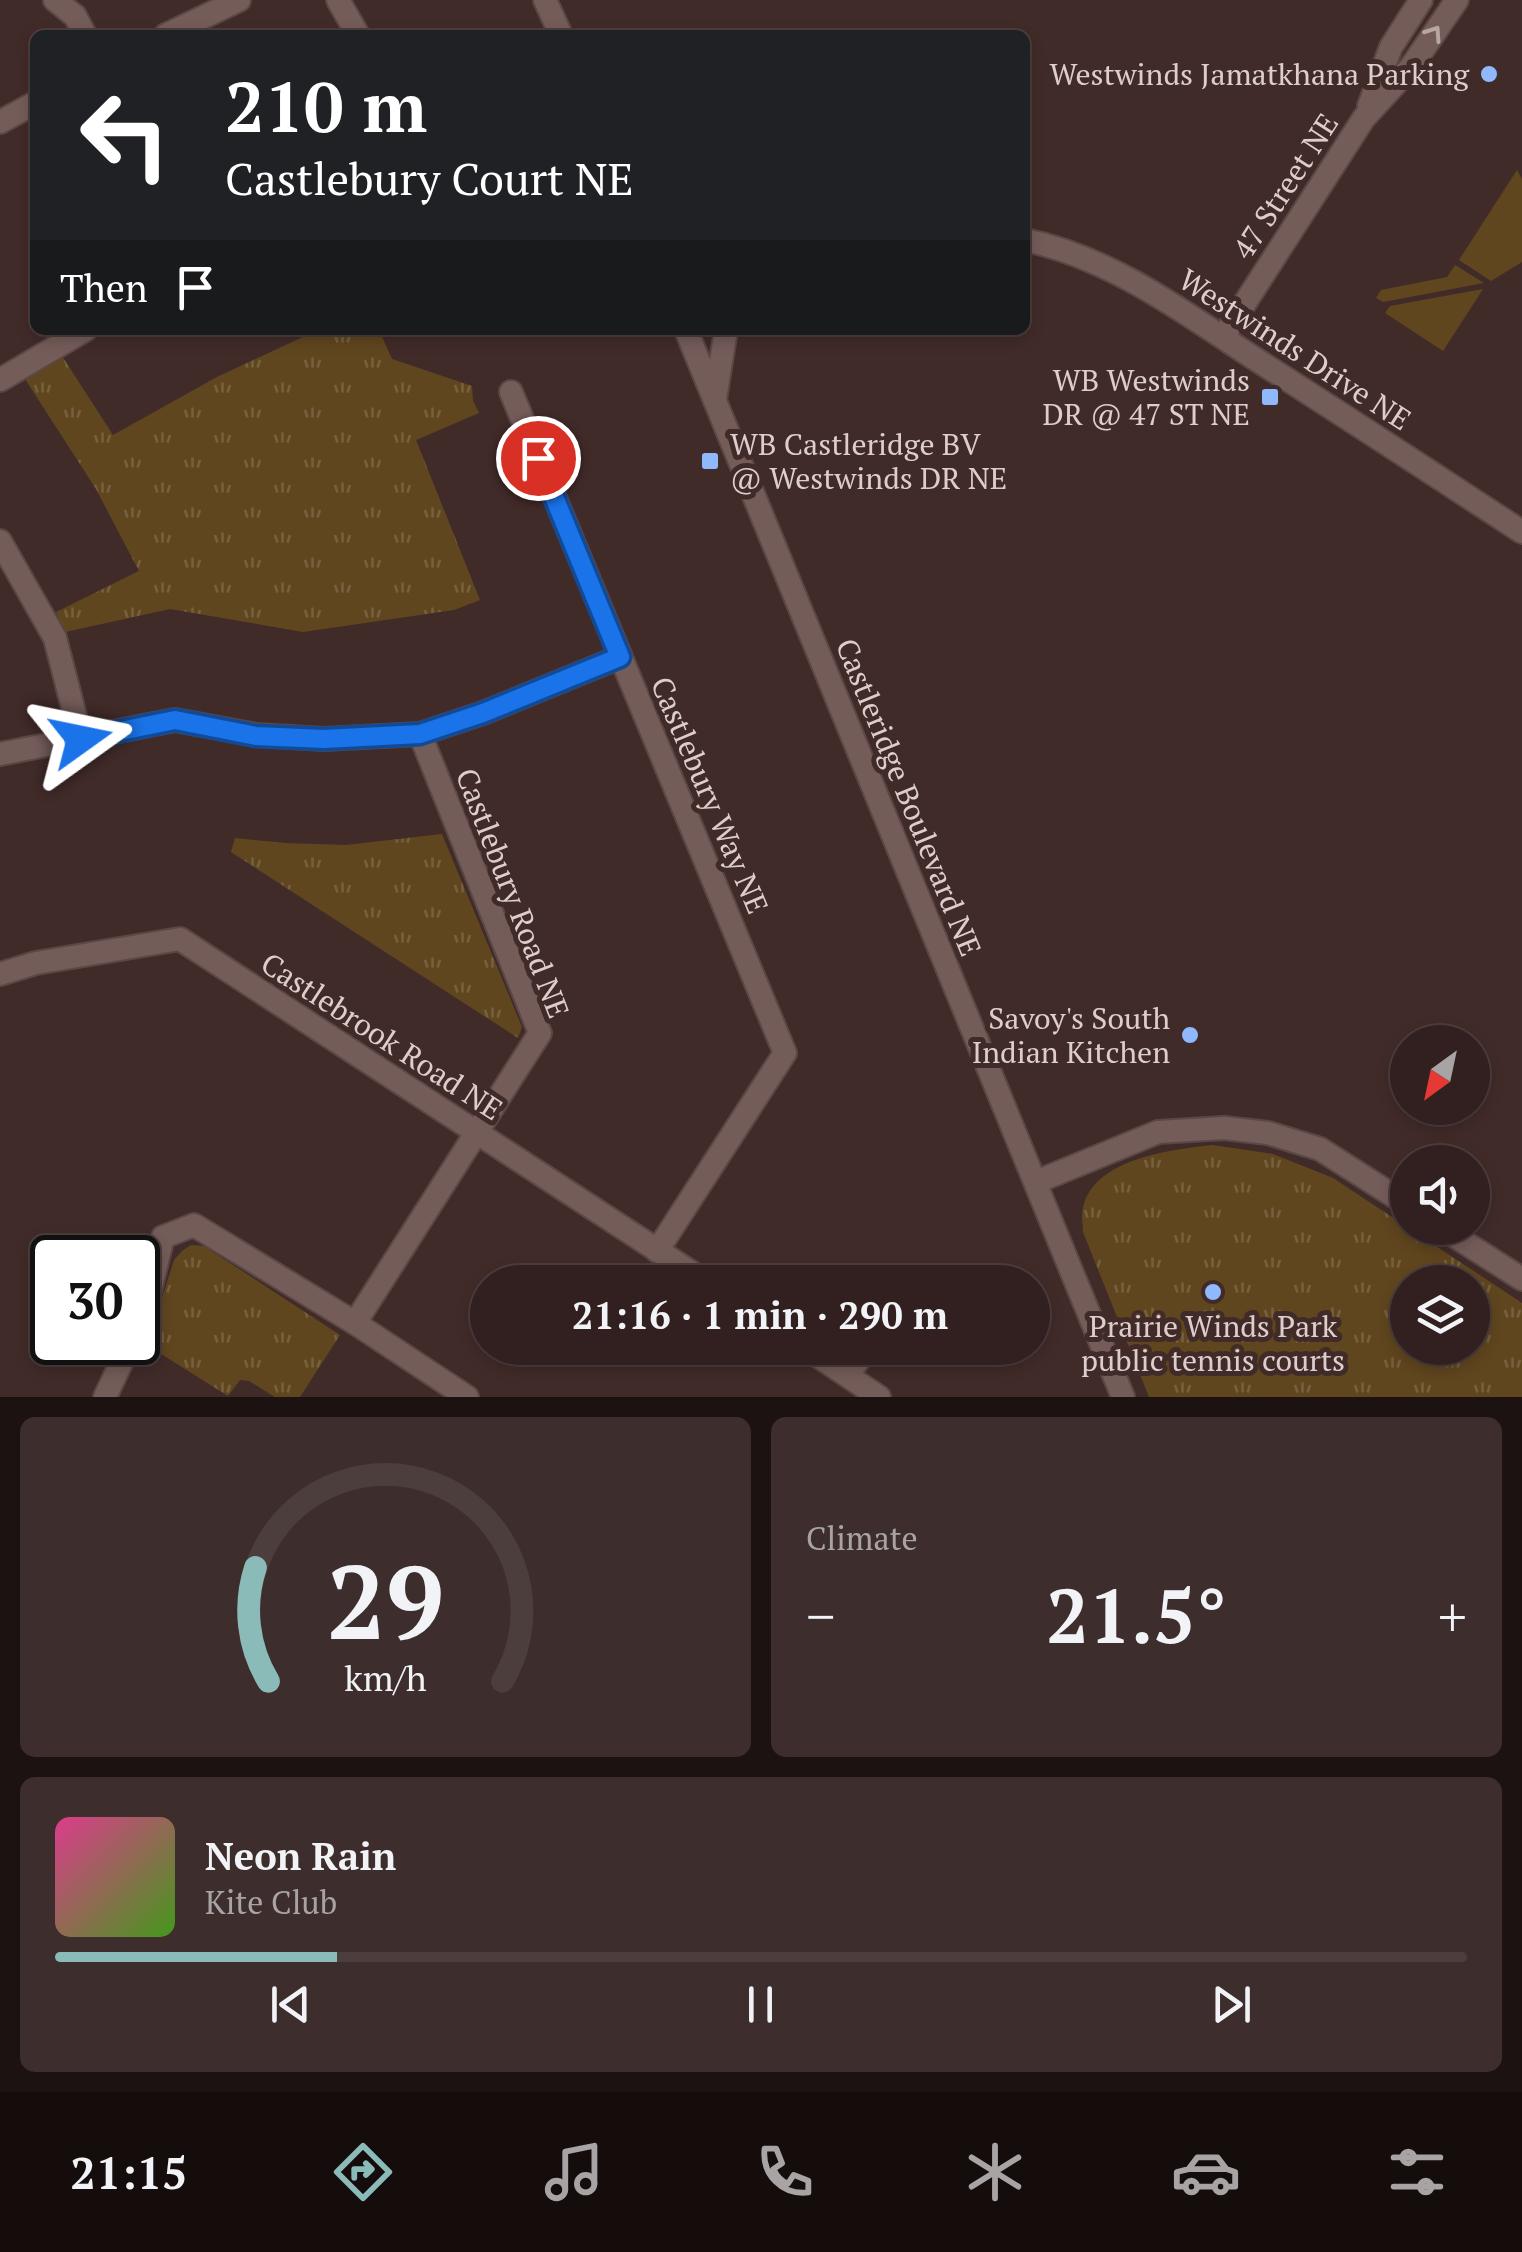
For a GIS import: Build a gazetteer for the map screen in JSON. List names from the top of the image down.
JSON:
{
  "streets": {
    "street": [
      "47 Street NE",
      "Westwinds Drive NE",
      "Castlebury Way NE",
      "Castleridge Boulevard NE",
      "Castlebury Road NE",
      "Castlebrook Road NE"
    ]
  },
  "crossings": [
    ["47 Street NE", "Westwinds Drive NE"],
    ["Castlebury Way NE", "Castlebury Road NE"],
    ["Castlebury Way NE", "Castlebrook Road NE"],
    ["Castlebury Road NE", "Castlebrook Road NE"]
  ],
  "places": {
    "other": ["Westwinds Jamatkhana Parking", "Savoy's South Indian Kitchen", "Prairie Winds Park public tennis courts"],
    "transit": ["WB Westwinds DR @ 47 ST NE", "WB Castleridge BV @ Westwinds DR NE"]
  },
  "north": "bottom left",
  "page": {
    "turn": ["210 m", "Castlebury Court NE"],
    "then": "Then",
    "limit": "30",
    "trip": "21:16 · 1 min · 290 m",
    "tile": "Climate",
    "heat": ["−", "21.5°", "+"],
    "song": ["Neon Rain", "Kite Club"],
    "tabs": "21:15",
    "gauge": ["29", "km/h"]
  }
}
